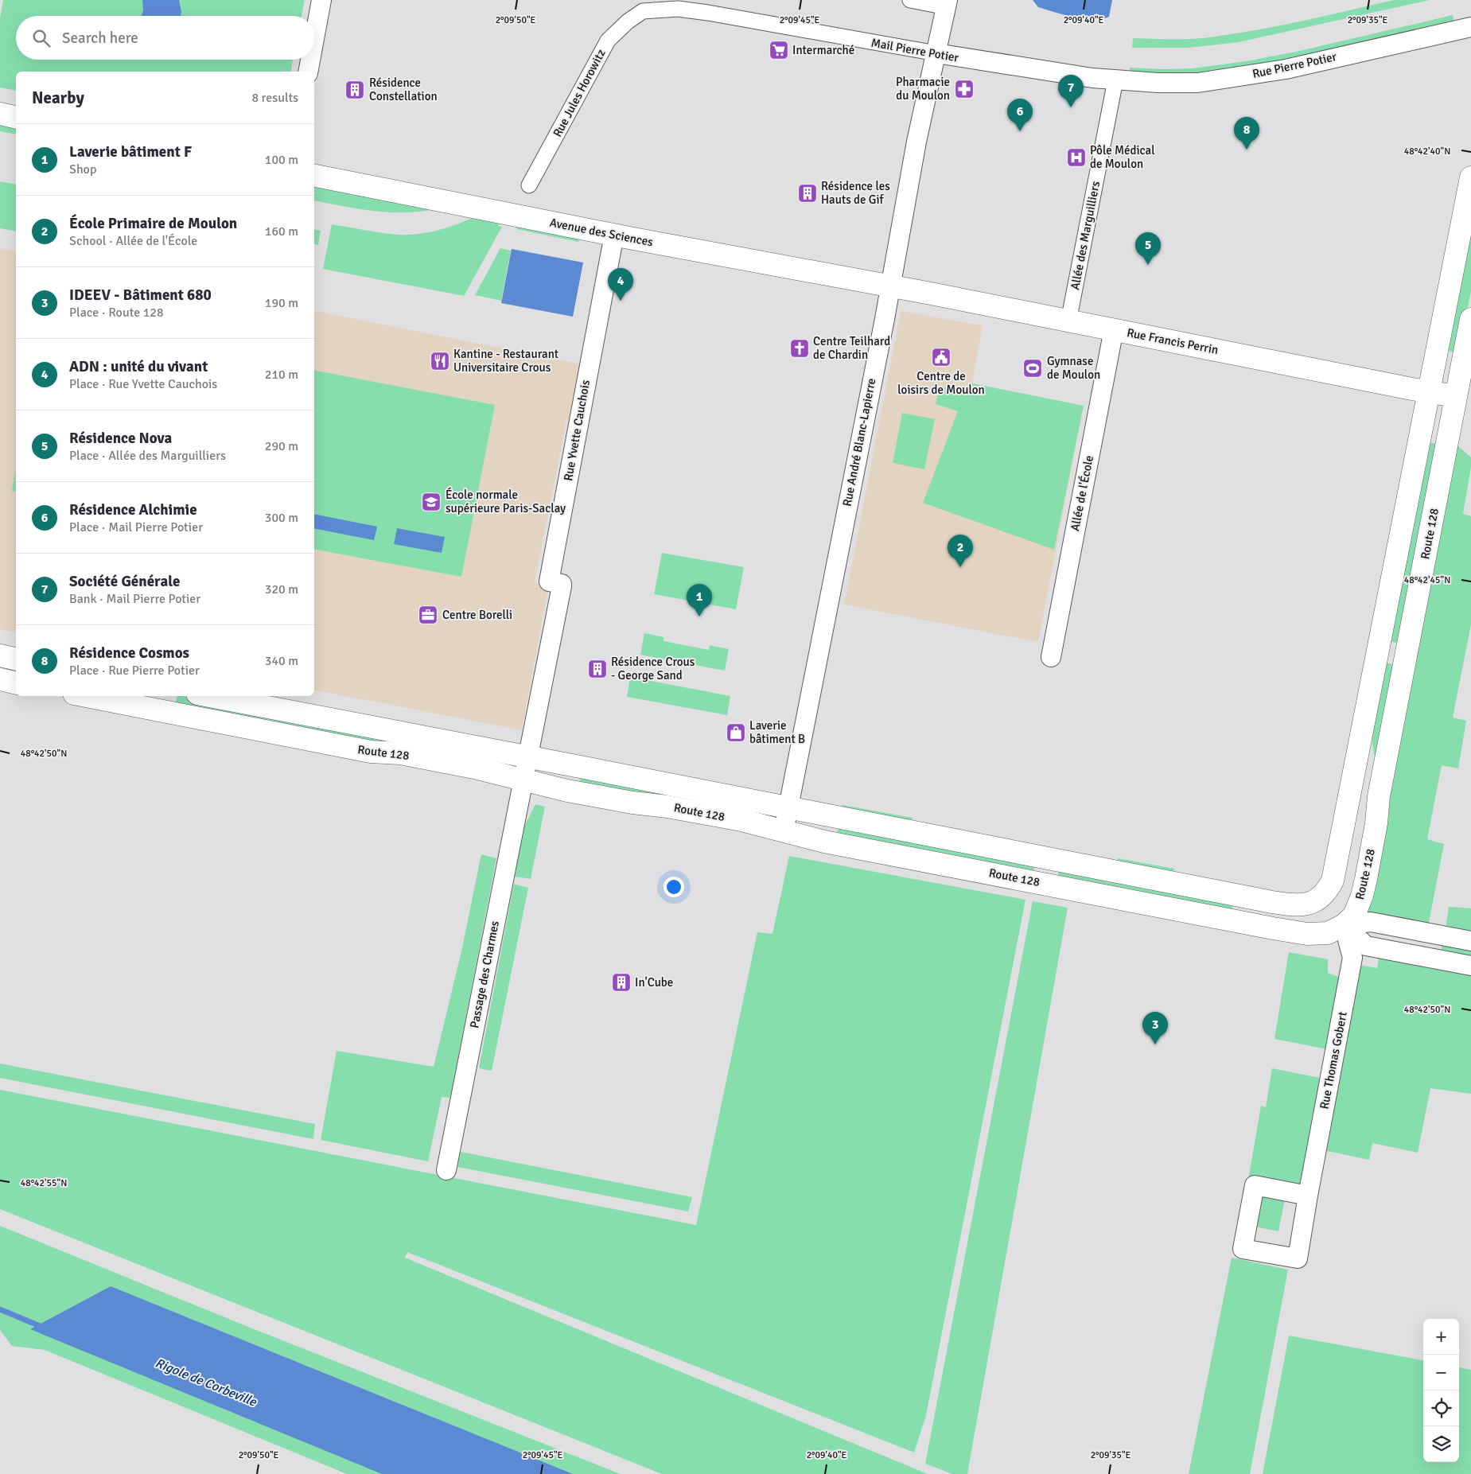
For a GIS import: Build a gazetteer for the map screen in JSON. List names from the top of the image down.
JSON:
{
  "streets": {
    "main road": ["Avenue des Sciences", "Rue Francis Perrin", "Route 128"],
    "street": [
      "Mail Pierre Potier",
      "Rue Pierre Potier",
      "Rue Jules Horowitz",
      "Allée des Marguilliers",
      "Rue Yvette Cauchois",
      "Rue André Blanc-Lapierre",
      "Allée de l'École",
      "Passage des Charmes",
      "Rue Thomas Gobert"
    ]
  },
  "crossings": [
    ["Mail Pierre Potier", "Rue Pierre Potier"],
    ["Mail Pierre Potier", "Rue Jules Horowitz"],
    ["Mail Pierre Potier", "Allée des Marguilliers"],
    ["Mail Pierre Potier", "Rue André Blanc-Lapierre"],
    ["Rue Pierre Potier", "Allée des Marguilliers"],
    ["Avenue des Sciences", "Rue Francis Perrin"],
    ["Avenue des Sciences", "Rue Yvette Cauchois"],
    ["Avenue des Sciences", "Rue André Blanc-Lapierre"],
    ["Allée des Marguilliers", "Rue Francis Perrin"],
    ["Rue Francis Perrin", "Rue André Blanc-Lapierre"],
    ["Rue Francis Perrin", "Allée de l'École"],
    ["Rue Francis Perrin", "Route 128"],
    ["Rue Yvette Cauchois", "Route 128"],
    ["Rue Yvette Cauchois", "Passage des Charmes"],
    ["Rue André Blanc-Lapierre", "Route 128"],
    ["Route 128", "Passage des Charmes"],
    ["Route 128", "Rue Thomas Gobert"]
  ],
  "water": ["Rigole de Corbeville"],
  "places": {
    "supermarket": ["Intermarché"],
    "pharmacy": ["Pharmacie du Moulon"],
    "building": [
      "Résidence Constellation",
      "Résidence les Hauts de Gif",
      "Résidence Crous - George Sand",
      "In'Cube"
    ],
    "hospital": ["Pôle Médical de Moulon"],
    "church": ["Centre Teilhard de Chardin"],
    "public building": ["Centre de loisirs de Moulon"],
    "restaurant": ["Kantine - Restaurant Universitaire Crous"],
    "sports": ["Gymnase de Moulon"],
    "school or university": ["École normale supérieure Paris-Saclay"],
    "office": ["Centre Borelli"],
    "shop": ["Laverie bâtiment B"]
  },
  "page": {
    "search": "Search here",
    "heading": ["Nearby", "8 results"],
    "pins": [
      "7",
      "6",
      "8",
      "5",
      "4",
      "2",
      "1",
      "3"
    ],
    "list": [
      {
        "mark": "1",
        "name": "Laverie bâtiment F",
        "note": "Shop",
        "value": "100 m"
      },
      {
        "mark": "2",
        "name": "École Primaire de Moulon",
        "note": "School · Allée de l'École",
        "value": "160 m"
      },
      {
        "mark": "3",
        "name": "IDEEV - Bâtiment 680",
        "note": "Place · Route 128",
        "value": "190 m"
      },
      {
        "mark": "4",
        "name": "ADN : unité du vivant",
        "note": "Place · Rue Yvette Cauchois",
        "value": "210 m"
      },
      {
        "mark": "5",
        "name": "Résidence Nova",
        "note": "Place · Allée des Marguilliers",
        "value": "290 m"
      },
      {
        "mark": "6",
        "name": "Résidence Alchimie",
        "note": "Place · Mail Pierre Potier",
        "value": "300 m"
      },
      {
        "mark": "7",
        "name": "Société Générale",
        "note": "Bank · Mail Pierre Potier",
        "value": "320 m"
      },
      {
        "mark": "8",
        "name": "Résidence Cosmos",
        "note": "Place · Rue Pierre Potier",
        "value": "340 m"
      }
    ],
    "map_buttons": ["+", "−"]
  },
  "coordinates": [
    "2°09'50\"E",
    "2°09'45\"E",
    "2°09'40\"E",
    "2°09'35\"E",
    "48°42'40\"N",
    "48°42'45\"N",
    "48°42'50\"N",
    "48°42'55\"N"
  ]
}
